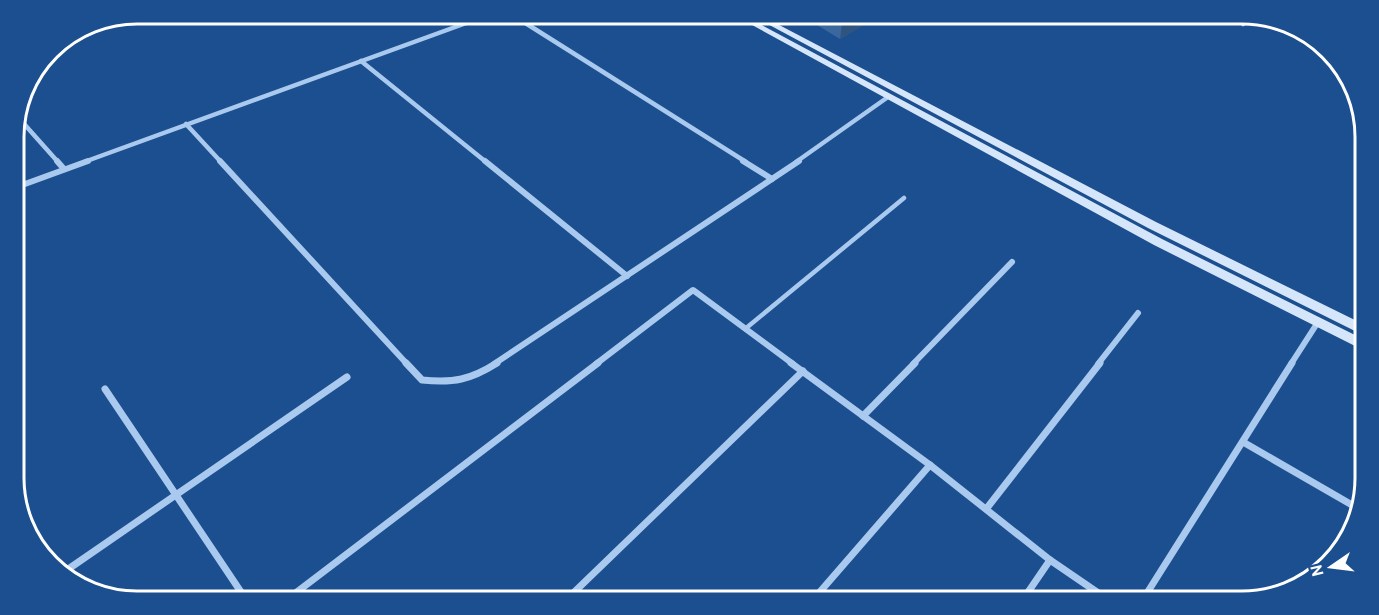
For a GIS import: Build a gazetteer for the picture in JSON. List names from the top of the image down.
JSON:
{
  "north": "left"
}
